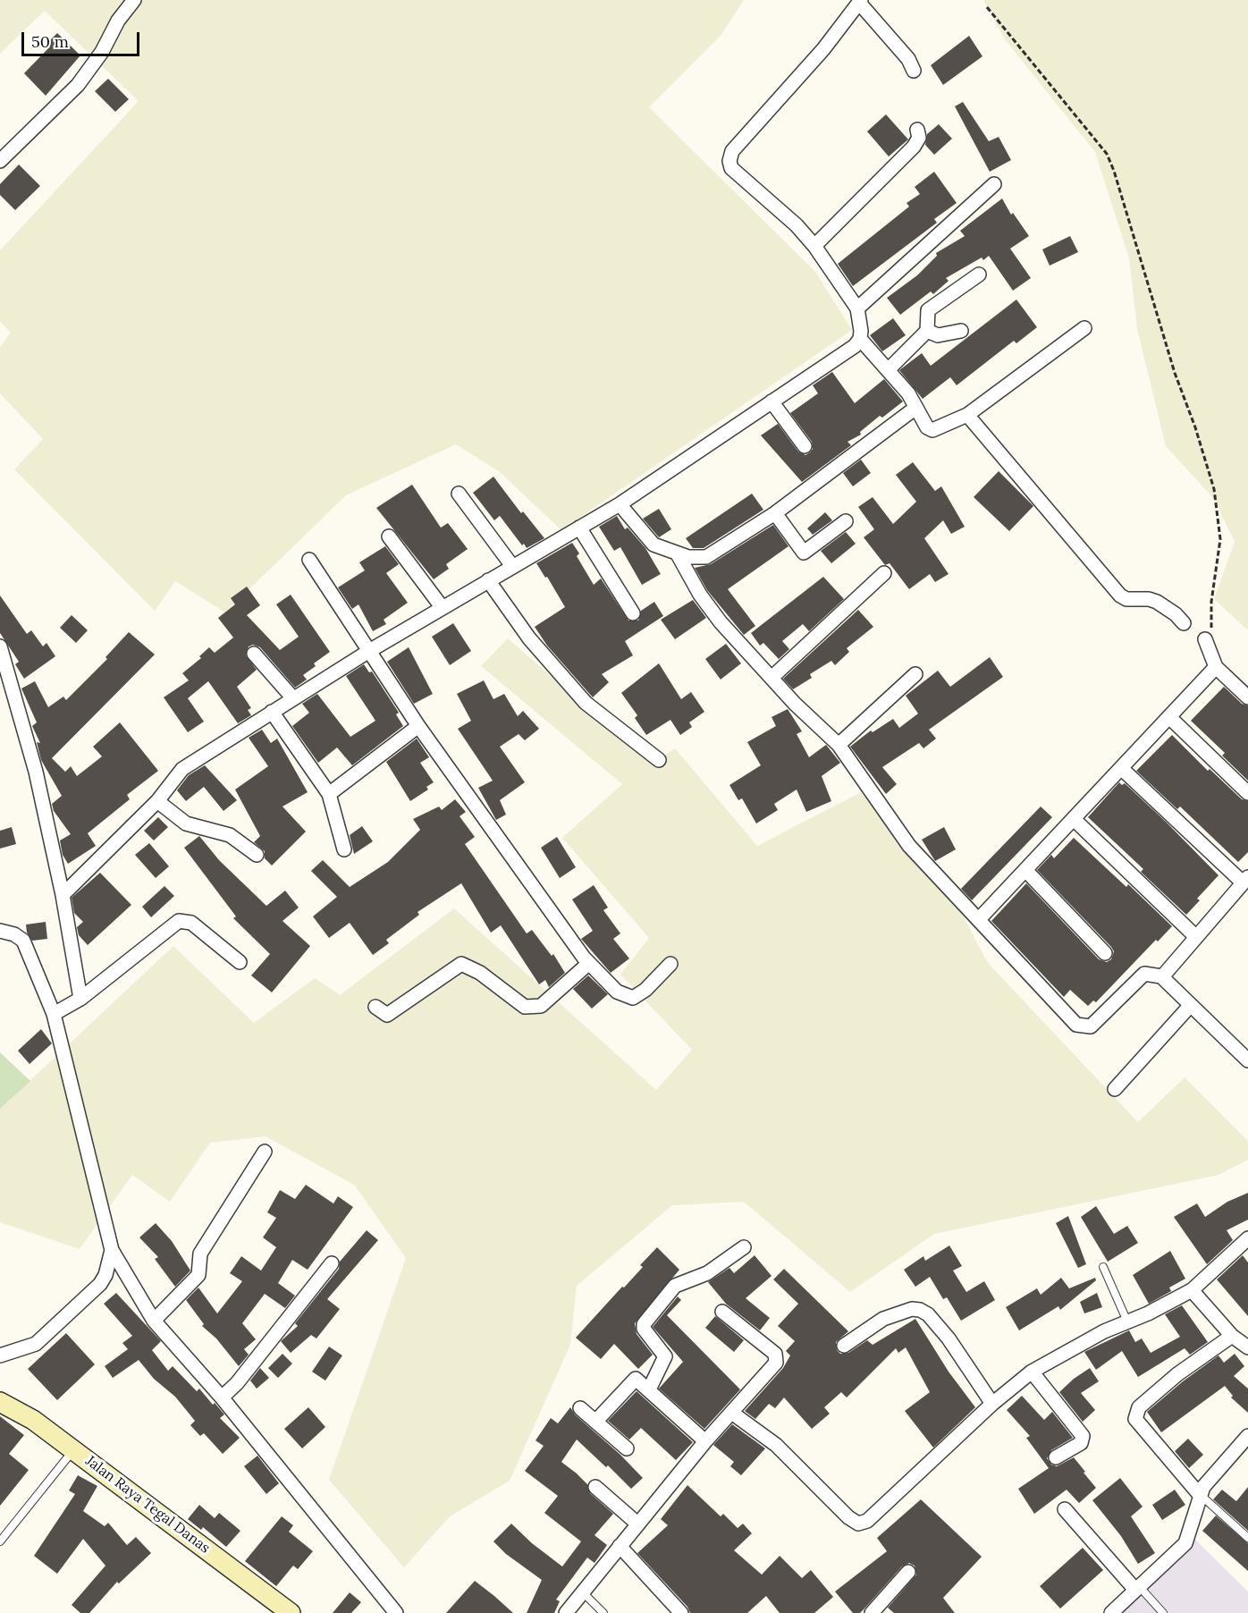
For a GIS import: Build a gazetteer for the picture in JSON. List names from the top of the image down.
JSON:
{
  "streets": {
    "street": ["Jalan Raya Tegal Danas"]
  },
  "scale_bar": "50 m"
}
